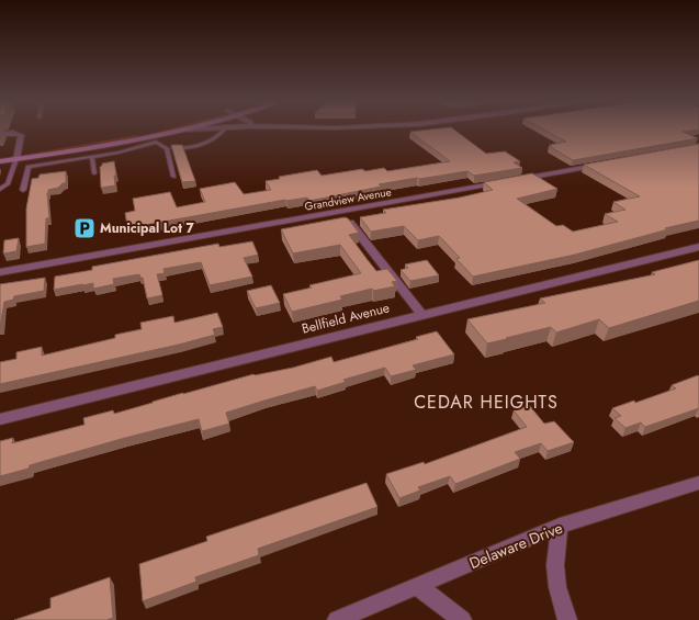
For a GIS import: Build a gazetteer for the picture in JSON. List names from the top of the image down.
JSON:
{
  "streets": {
    "street": ["Grandview Avenue", "Bellfield Avenue", "Delaware Drive"]
  },
  "districts": ["CEDAR HEIGHTS"],
  "places": {
    "parking": ["Municipal Lot 7"]
  }
}
